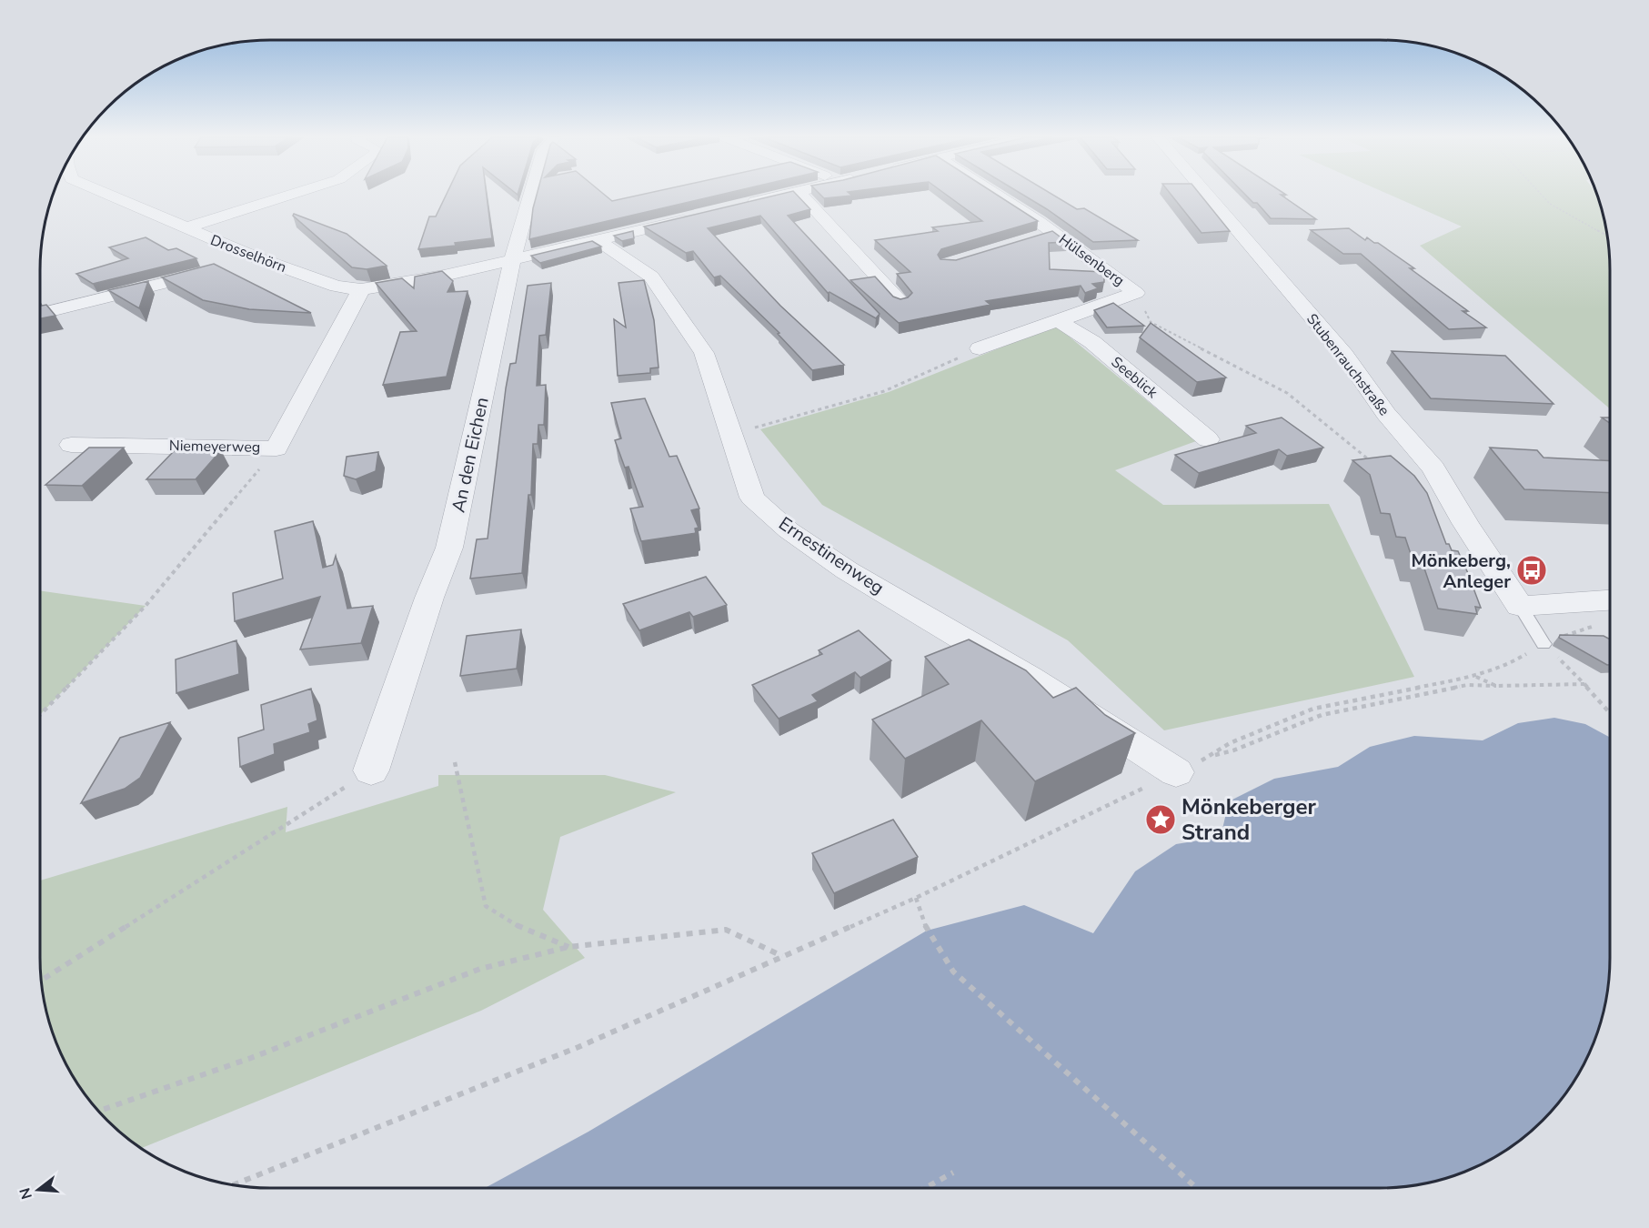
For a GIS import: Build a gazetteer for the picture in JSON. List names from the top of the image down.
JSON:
{
  "streets": {
    "street": [
      "Drosselhörn",
      "Hülsenberg",
      "Stubenrauchstraße",
      "Seeblick",
      "Niemeyerweg",
      "An den Eichen",
      "Ernestinenweg"
    ]
  },
  "crossings": [
    ["Drosselhörn", "Niemeyerweg"],
    ["Drosselhörn", "An den Eichen"],
    ["Drosselhörn", "Ernestinenweg"]
  ],
  "places": {
    "bus stop": ["Mönkeberg, Anleger"],
    "place": ["Mönkeberger Strand"]
  },
  "north": "left"
}
